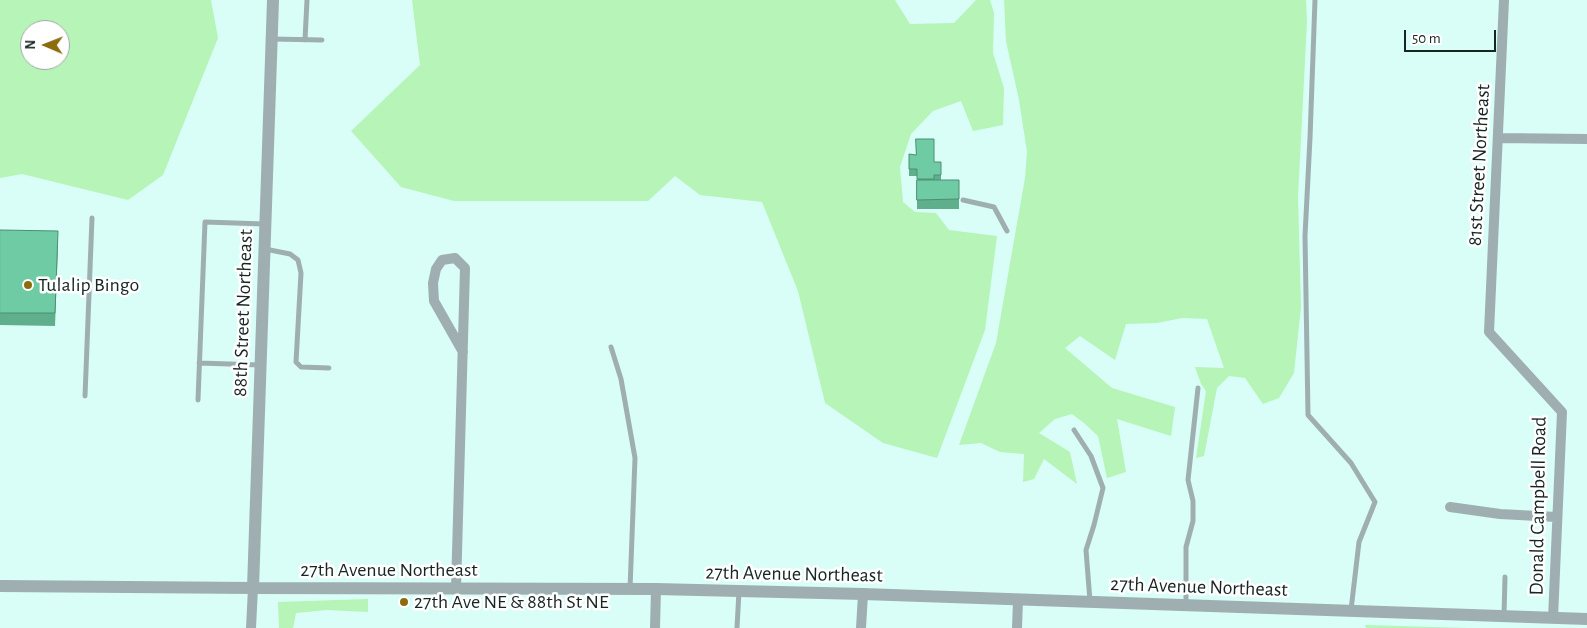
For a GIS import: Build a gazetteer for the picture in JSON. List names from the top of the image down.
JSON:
{
  "streets": {
    "street": [
      "81st Street Northeast",
      "88th Street Northeast",
      "Donald Campbell Road",
      "27th Avenue Northeast"
    ]
  },
  "crossings": [
    ["81st Street Northeast", "Donald Campbell Road"],
    ["88th Street Northeast", "27th Avenue Northeast"],
    ["Donald Campbell Road", "27th Avenue Northeast"]
  ],
  "places": ["Tulalip Bingo", "27th Ave NE & 88th St NE"],
  "scale_bar": "50 m",
  "north": "left"
}
